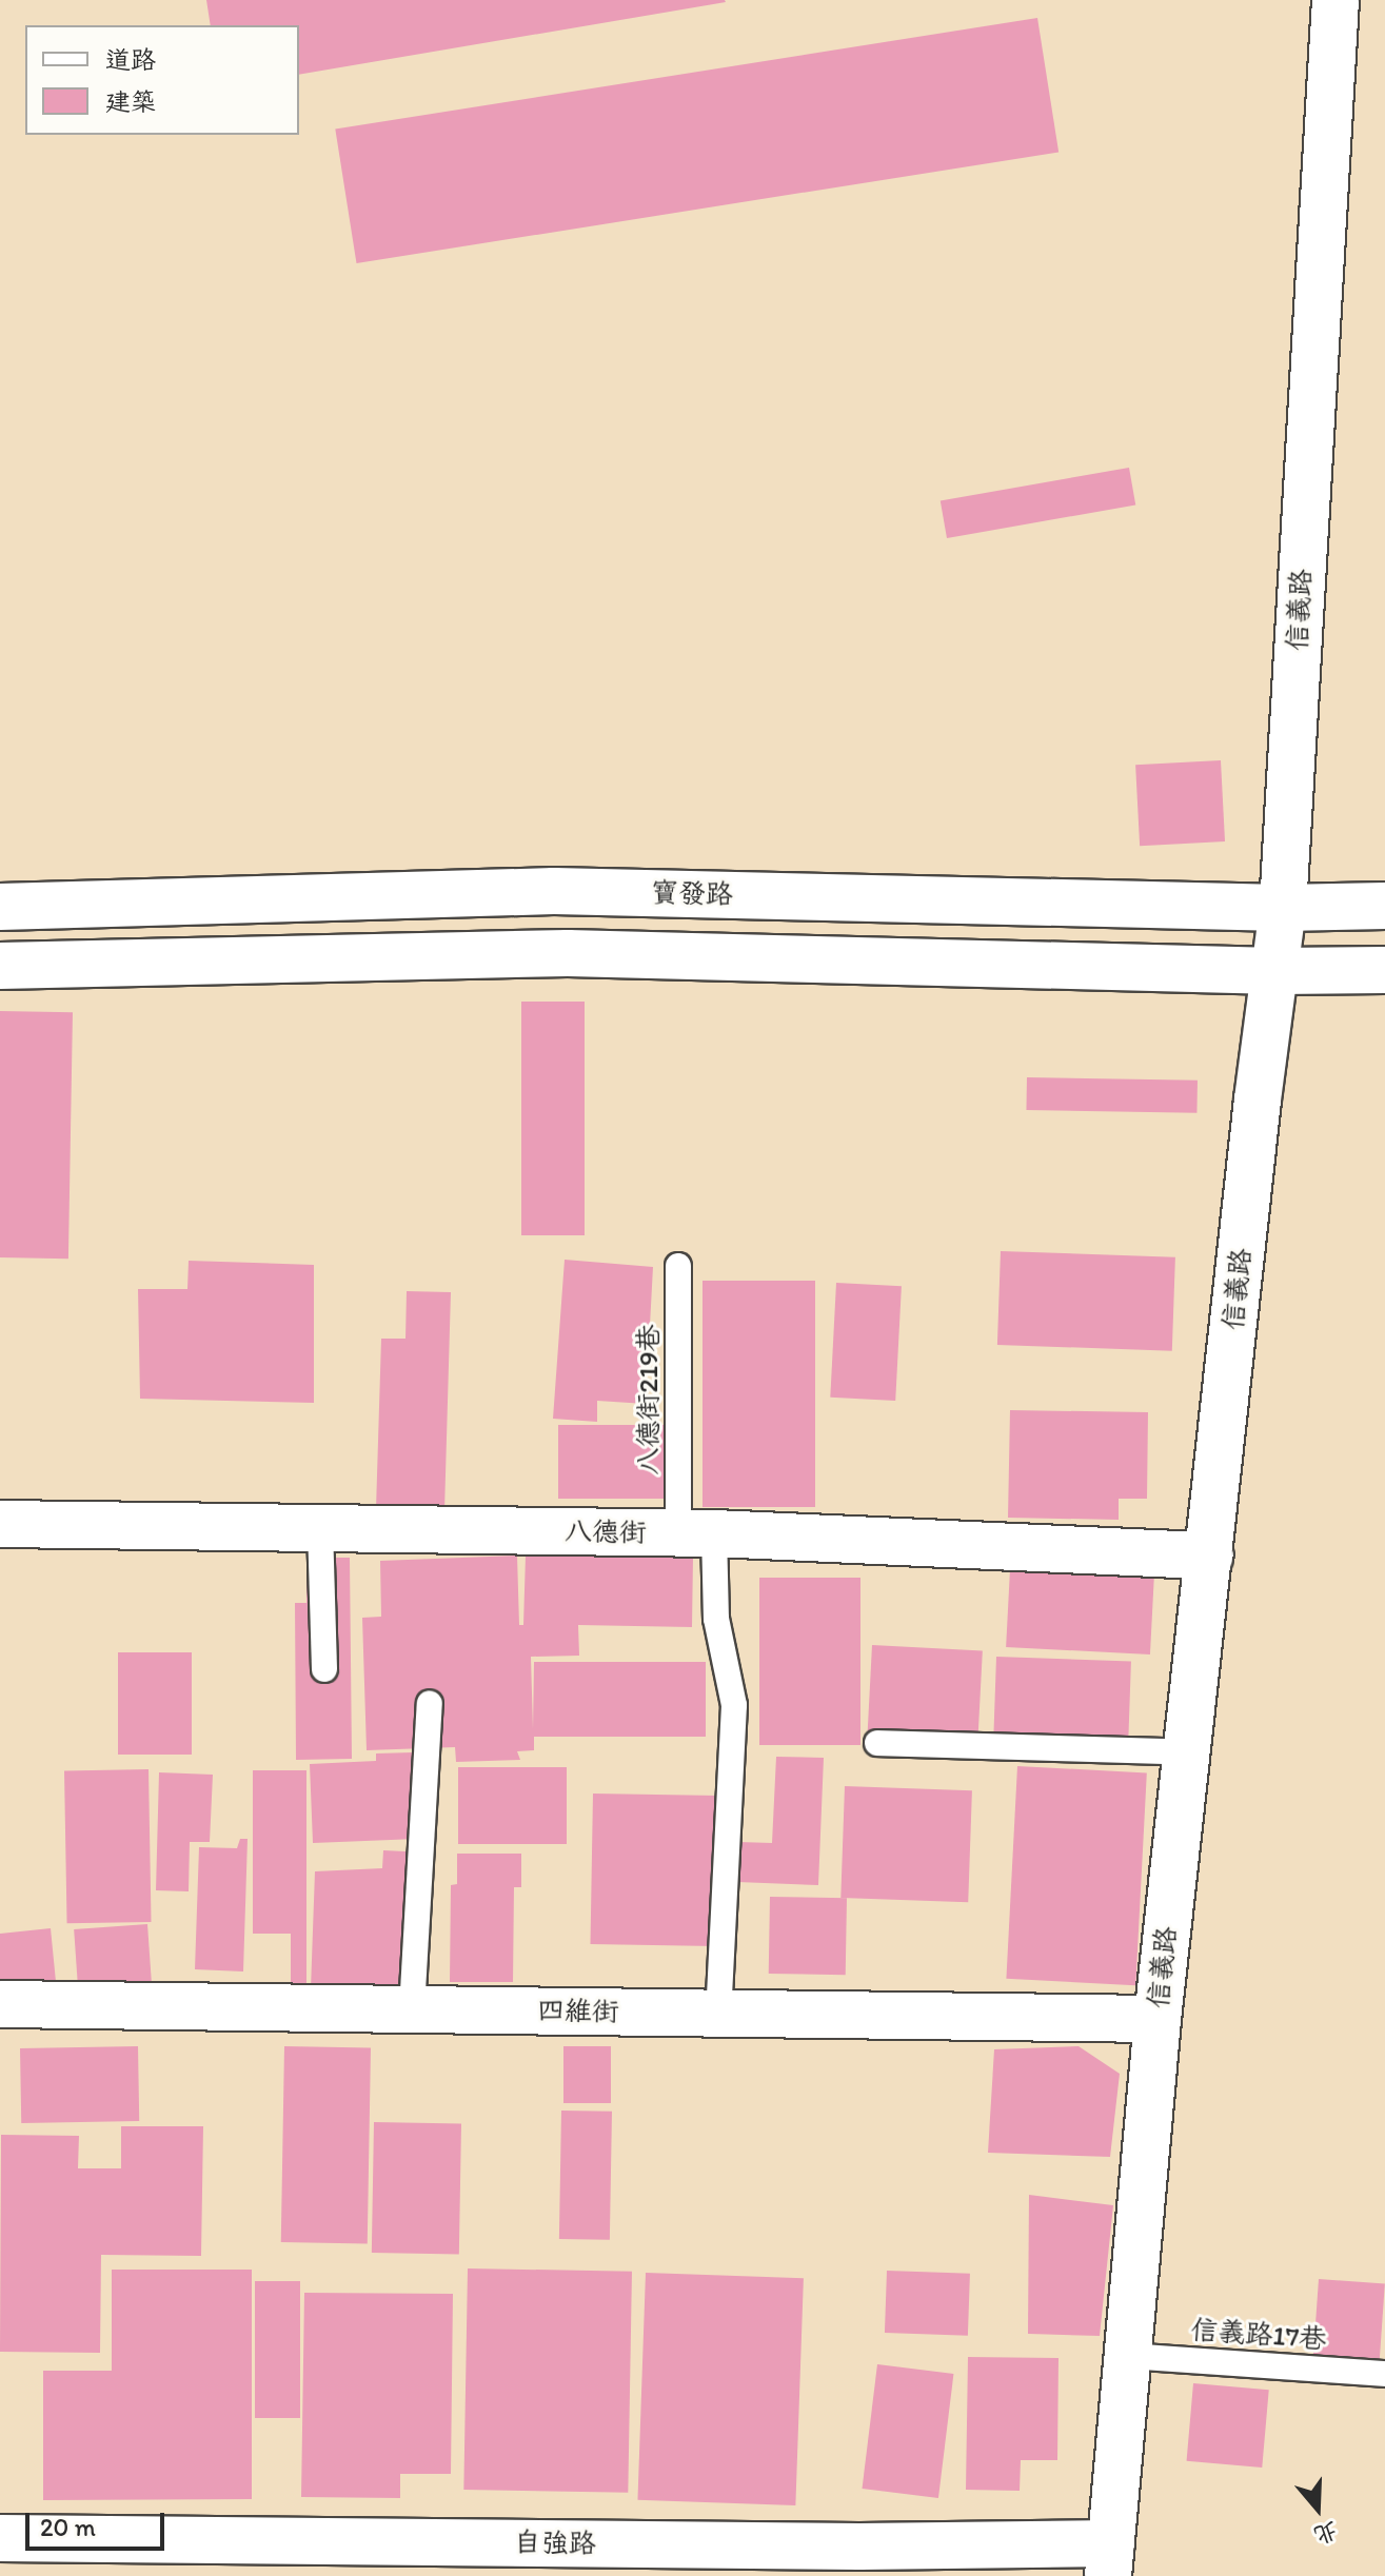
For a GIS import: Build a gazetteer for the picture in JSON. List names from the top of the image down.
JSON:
{
  "streets": {
    "street": [
      "信義路",
      "寶發路",
      "八德街",
      "四維街",
      "自強路"
    ],
    "lane": ["八德街219巷", "信義路17巷"]
  },
  "crossings": [
    ["信義路", "寶發路"],
    ["信義路", "八德街"],
    ["信義路", "四維街"],
    ["信義路", "信義路17巷"],
    ["信義路", "自強路"],
    ["八德街219巷", "八德街"],
    ["八德街219巷", "四維街"]
  ],
  "legend": ["道路", "建築"],
  "scale_bar": "20 m",
  "north": "bottom"
}
